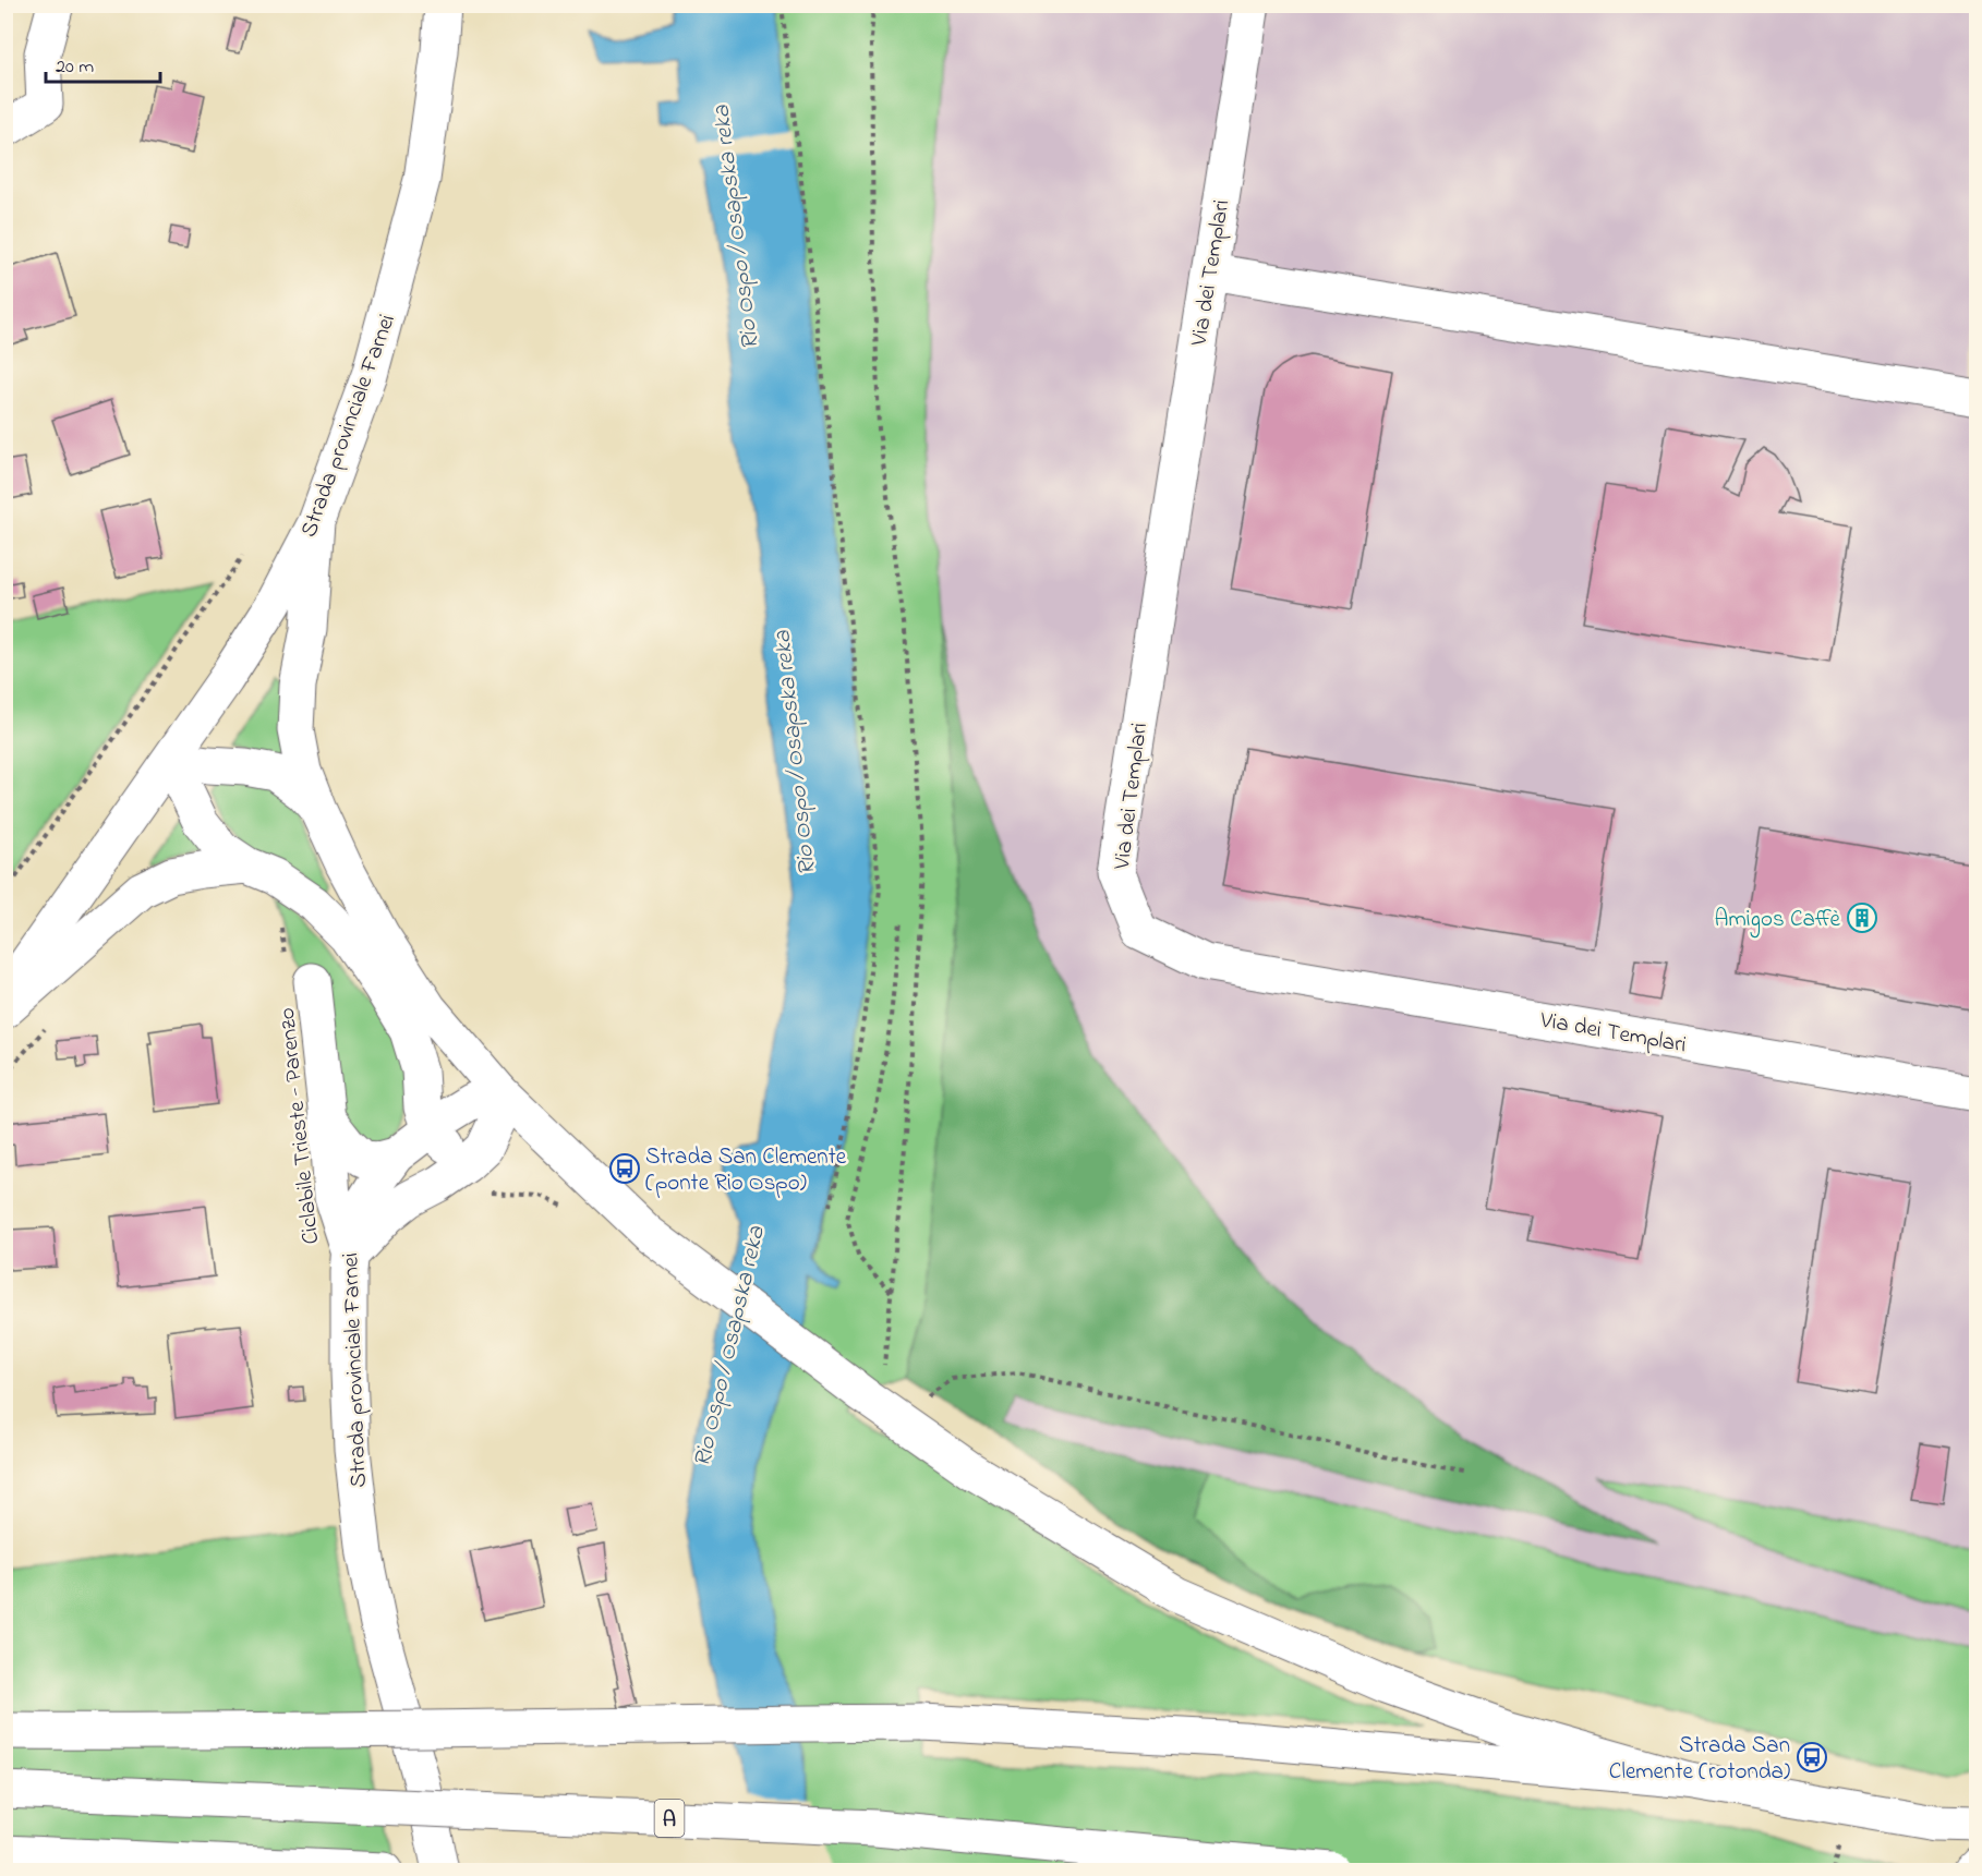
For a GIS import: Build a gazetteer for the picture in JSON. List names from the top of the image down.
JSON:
{
  "streets": {
    "main road": ["Via dei Templari", "Strada provinciale Farnei", "A"]
  },
  "water": ["Rio Ospo / Osapska reka"],
  "places": {
    "building": ["Amigos Caffè"],
    "bus stop": ["Strada San Clemente (ponte Rio Ospo)", "Strada San Clemente (rotonda)"]
  },
  "scale_bar": "20 m"
}
